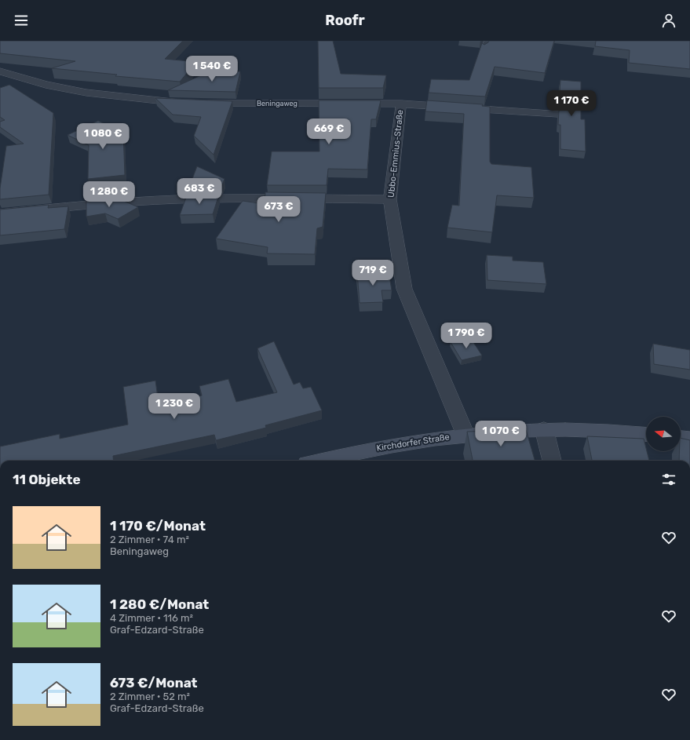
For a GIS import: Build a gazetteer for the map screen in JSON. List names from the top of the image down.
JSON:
{
  "streets": {
    "street": ["Beningaweg", "Ubbo-Emmius-Straße", "Kirchdorfer Straße"]
  },
  "crossings": [
    ["Beningaweg", "Ubbo-Emmius-Straße"],
    ["Ubbo-Emmius-Straße", "Kirchdorfer Straße"]
  ],
  "north": "left",
  "page": {
    "header": "Roofr",
    "price": [
      "1 540 €",
      "1 170 €",
      "669 €",
      "1 080 €",
      "683 €",
      "1 280 €",
      "673 €",
      "719 €",
      "1 790 €",
      "1 230 €",
      "1 070 €"
    ],
    "heading": "11 Objekte",
    "list": [
      {
        "name": "1 170 €/Monat",
        "note": "2 Zimmer · 74 m² · Beningaweg"
      },
      {
        "name": "1 280 €/Monat",
        "note": "4 Zimmer · 116 m² · Graf-Edzard-Straße"
      },
      {
        "name": "673 €/Monat",
        "note": "2 Zimmer · 52 m² · Graf-Edzard-Straße"
      }
    ]
  }
}
